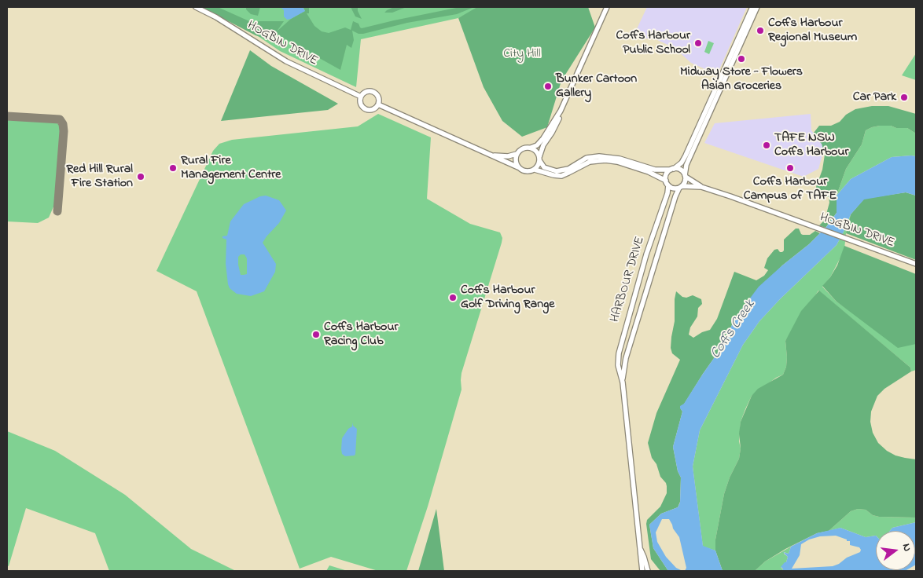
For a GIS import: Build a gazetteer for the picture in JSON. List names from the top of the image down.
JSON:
{
  "streets": {
    "street": ["HOGBIN DRIVE", "HARBOUR DRIVE"]
  },
  "crossings": [
    ["HOGBIN DRIVE", "HARBOUR DRIVE"]
  ],
  "water": ["Coffs Creek"],
  "parks": ["City Hill"],
  "places": [
    "Coffs Harbour Regional Museum",
    "Coffs Harbour Public School",
    "Midway Store - Flowers Asian Groceries",
    "Bunker Cartoon Gallery",
    "Car Park",
    "TAFE NSW Coffs Harbour",
    "Rural Fire Management Centre",
    "Coffs Harbour Campus of TAFE",
    "Red Hill Rural Fire Station",
    "Coffs Harbour Golf Driving Range",
    "Coffs Harbour Racing Club"
  ],
  "north": "right"
}
